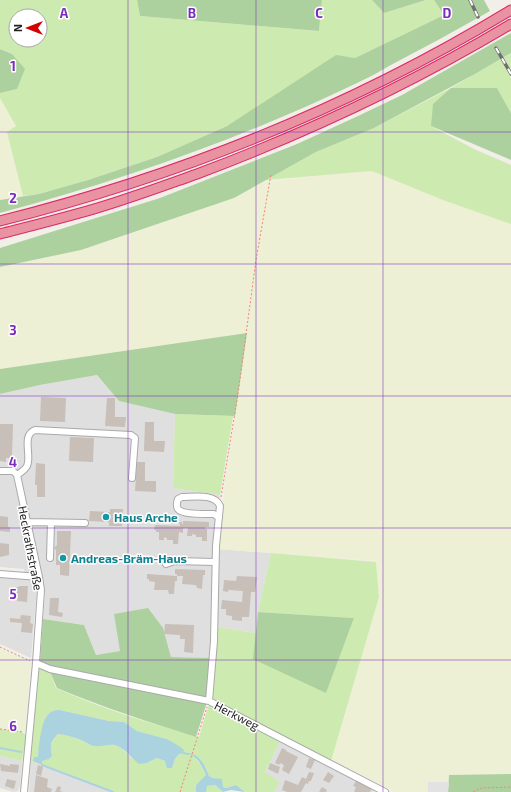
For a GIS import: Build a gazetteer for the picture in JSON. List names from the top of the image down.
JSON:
{
  "streets": {
    "street": ["Heckrathstraße", "Herkweg"]
  },
  "places": ["Haus Arche", "Andreas-Bräm-Haus"],
  "north": "left",
  "grid": {
    "columns": [
      "A",
      "B",
      "C",
      "D"
    ],
    "rows": [
      "1",
      "2",
      "3",
      "4",
      "5",
      "6"
    ]
  }
}
